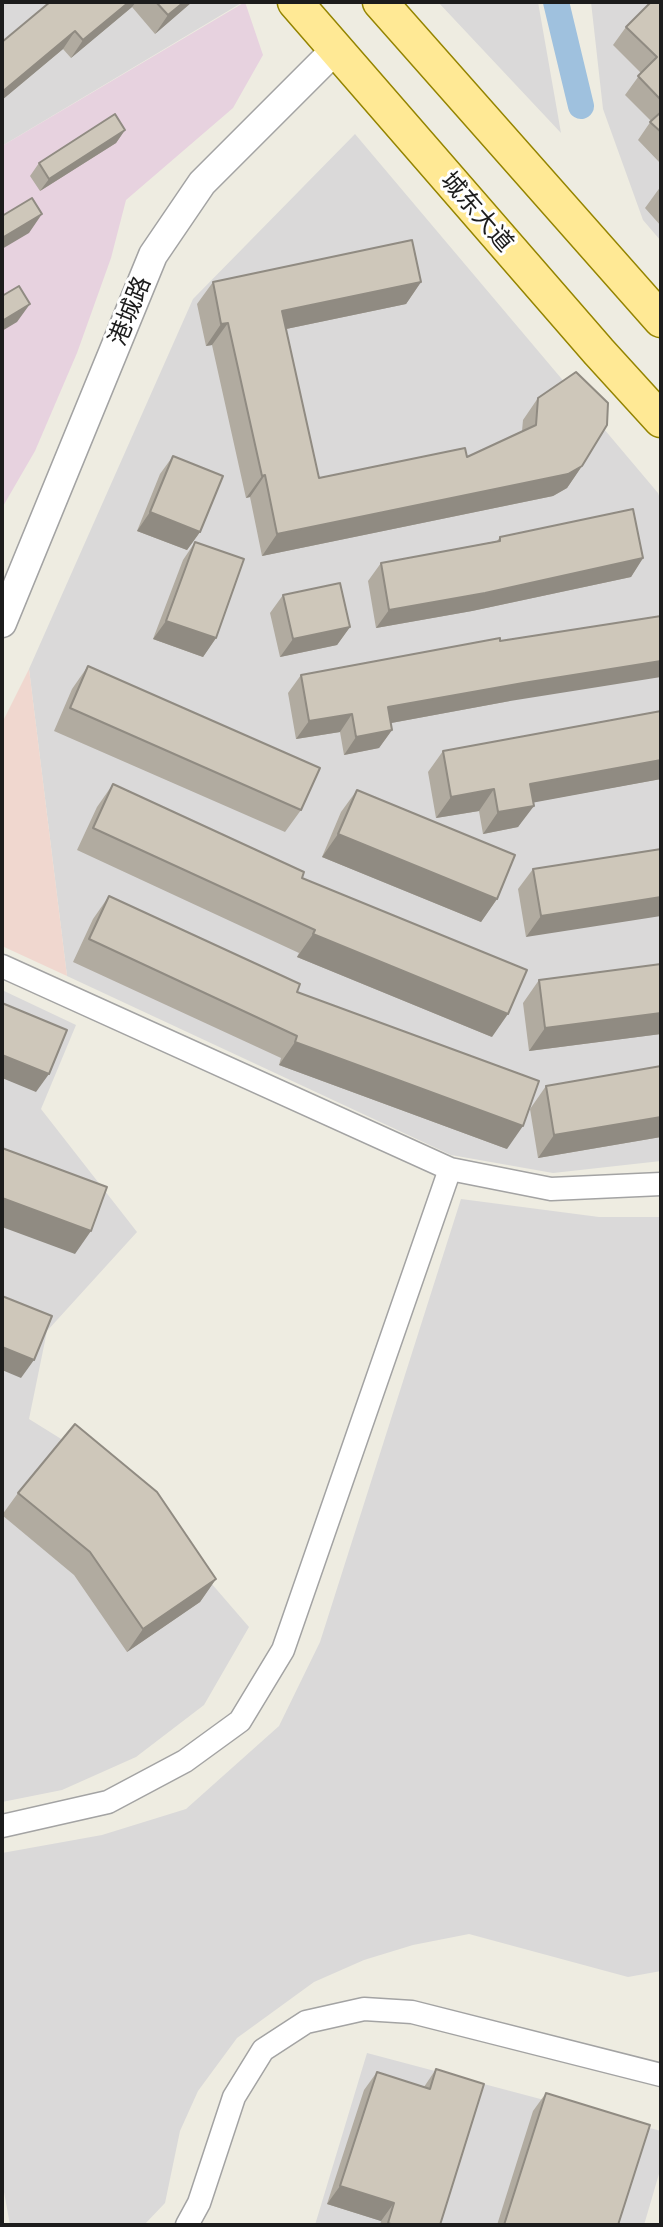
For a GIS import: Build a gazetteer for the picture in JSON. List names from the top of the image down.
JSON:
{
  "streets": {
    "main road": ["城东大道"],
    "street": ["港城路"]
  },
  "crossings": [
    ["城东大道", "港城路"]
  ]
}
